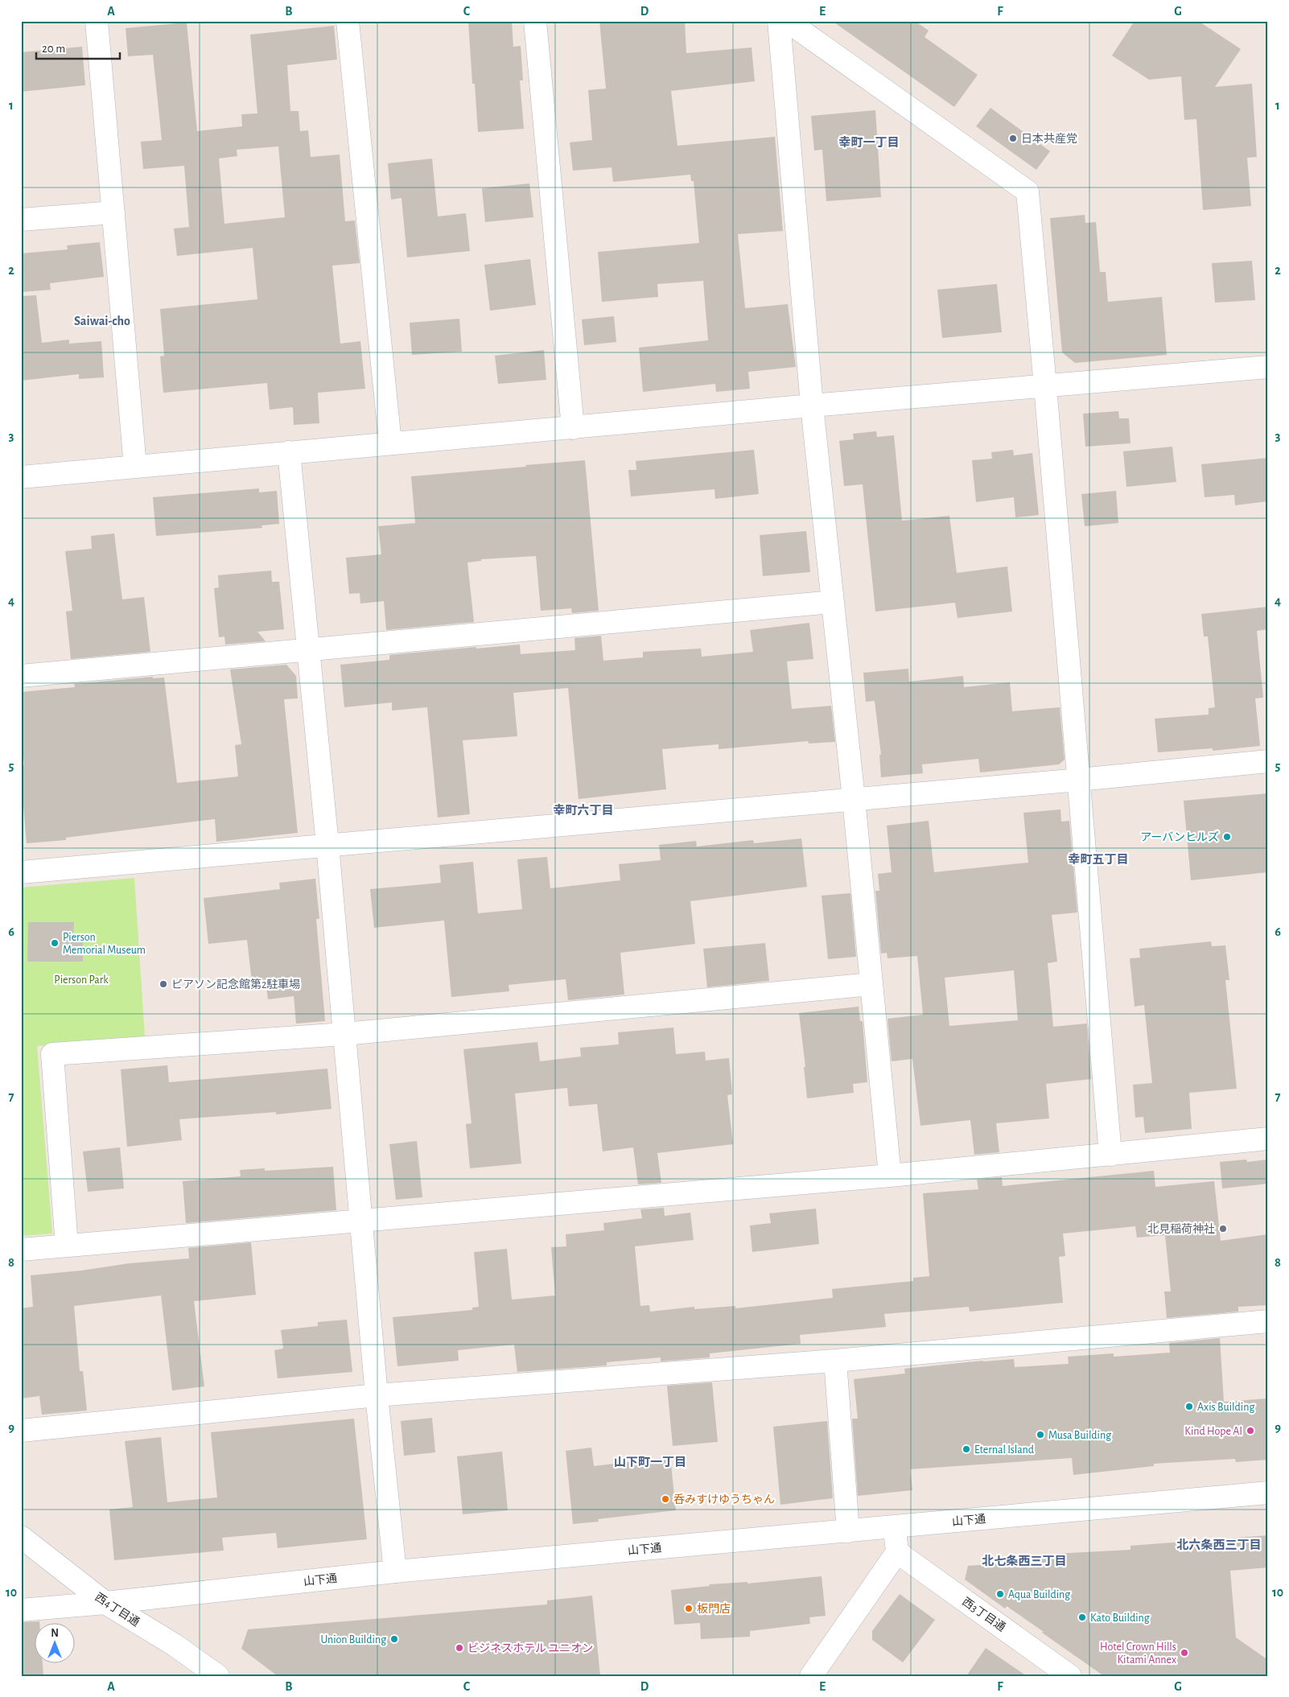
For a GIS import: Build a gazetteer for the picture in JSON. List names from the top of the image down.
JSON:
{
  "streets": {
    "street": ["山下通", "西4丁目通", "西3丁目通"]
  },
  "crossings": [
    ["山下通", "西4丁目通"]
  ],
  "districts": [
    "幸町一丁目",
    "Saiwai-cho",
    "幸町六丁目",
    "幸町五丁目",
    "山下町一丁目",
    "北六条西三丁目",
    "北七条西三丁目"
  ],
  "parks": ["Pierson Park"],
  "places": [
    "日本共産党",
    "アーバンヒルズ",
    "Pierson Memorial Museum",
    "ピアソン記念館第2駐車場",
    "北見稲荷神社",
    "Axis Building",
    "Kind Hope AI",
    "Musa Building",
    "Eternal Island",
    "呑みすけゆうちゃん",
    "Aqua Building",
    "板門店",
    "Kato Building",
    "Union Building",
    "ビジネスホテル ユニオン",
    "Hotel Crown Hills Kitami Annex"
  ],
  "scale_bar": "20 m",
  "north": "top",
  "grid": {
    "columns": [
      "A",
      "B",
      "C",
      "D",
      "E",
      "F",
      "G"
    ],
    "rows": [
      "1",
      "2",
      "3",
      "4",
      "5",
      "6",
      "7",
      "8",
      "9",
      "10"
    ]
  }
}
